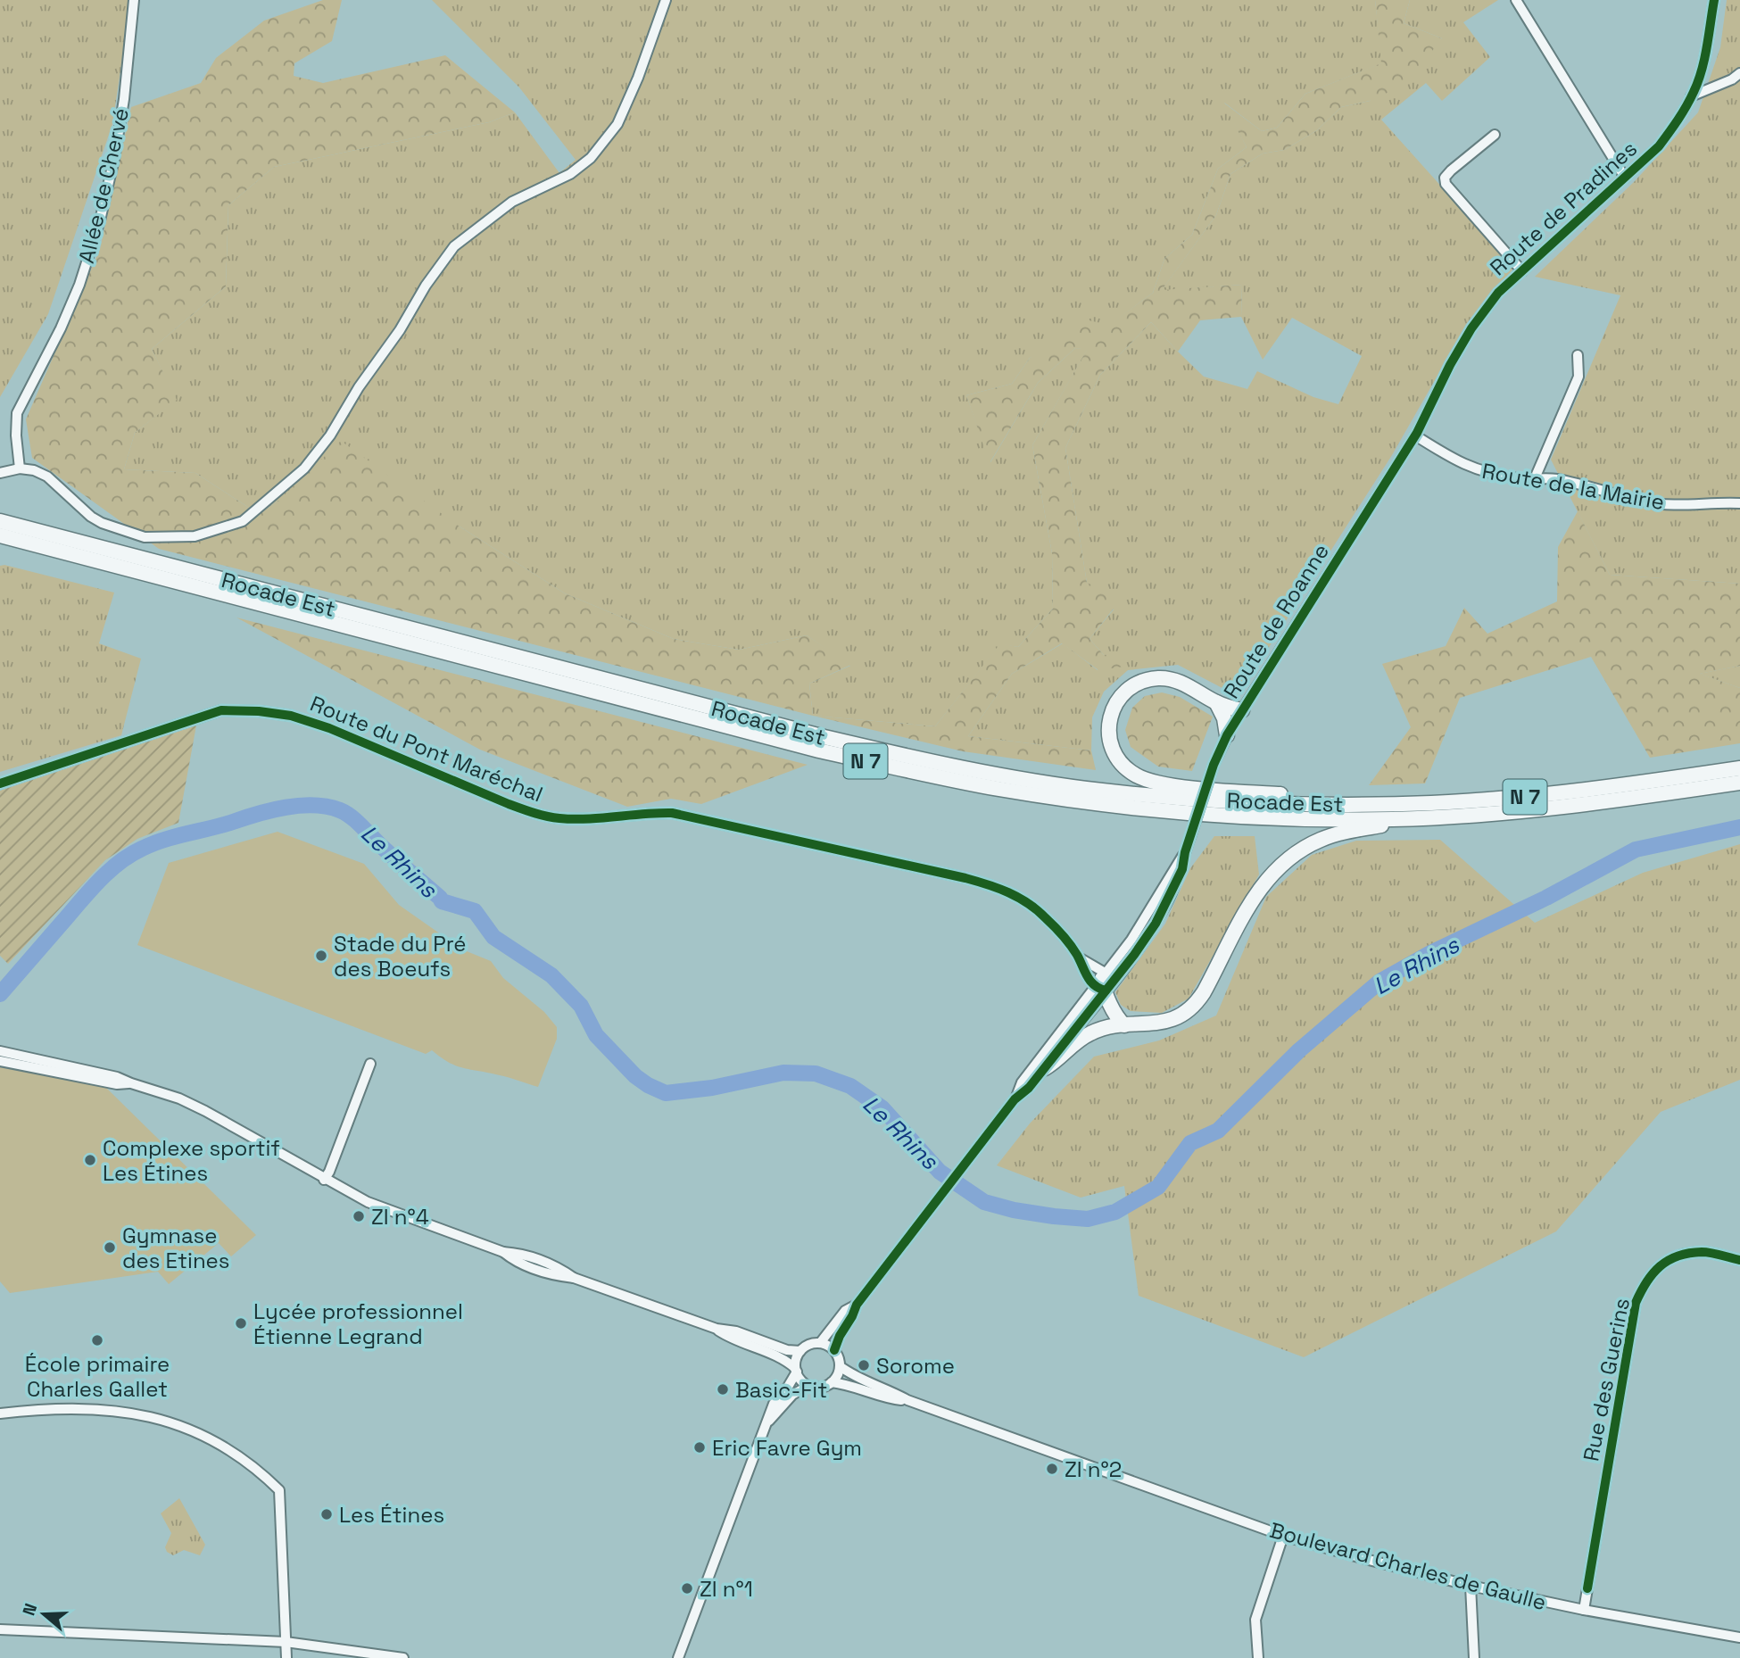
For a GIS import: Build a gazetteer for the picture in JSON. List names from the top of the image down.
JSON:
{
  "streets": {
    "highway": ["Rocade Est", "N 7"],
    "street": [
      "Allée de Chervé",
      "Route de Pradines",
      "Route de la Mairie",
      "Route de Roanne",
      "Route du Pont Maréchal",
      "Rue des Guerins",
      "Boulevard Charles de Gaulle"
    ]
  },
  "crossings": [
    ["Route de Pradines", "Route de la Mairie"],
    ["Route de Pradines", "Route de Roanne"],
    ["Route de la Mairie", "Route de Roanne"],
    ["Route de Roanne", "Route du Pont Maréchal"],
    ["Rue des Guerins", "Boulevard Charles de Gaulle"]
  ],
  "water": ["Le Rhins"],
  "places": [
    "Stade du Pré des Boeufs",
    "Complexe sportif Les Étines",
    "ZI n°4",
    "Gymnase des Etines",
    "Lycée professionnel Étienne Legrand",
    "École primaire Charles Gallet",
    "Sorome",
    "Basic-Fit",
    "Eric Favre Gym",
    "ZI n°2",
    "Les Étines",
    "ZI n°1"
  ],
  "north": "left"
}
